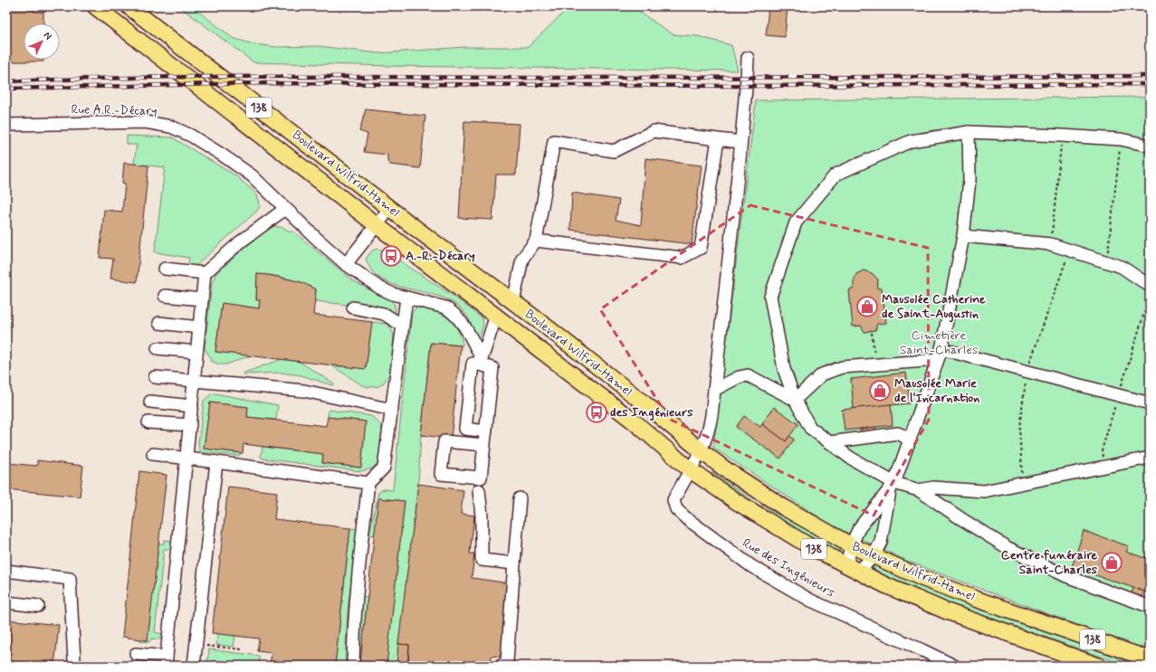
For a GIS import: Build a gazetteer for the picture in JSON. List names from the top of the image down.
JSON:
{
  "streets": {
    "main road": ["138", "Boulevard Wilfrid-Hamel"],
    "street": ["Rue A.R.-Décary", "Rue des Ingénieurs"]
  },
  "crossings": [
    ["Boulevard Wilfrid-Hamel", "Rue des Ingénieurs"]
  ],
  "parks": ["Cimetière Saint-Charles"],
  "places": {
    "bus stop": ["A.-R.-Décary", "des Ingénieurs"],
    "shop": ["Mausolée Catherine de Saint-Augustin", "Mausolée Marie de l'Incarnation", "Centre funéraire Saint-Charles"]
  },
  "north": "top right"
}
